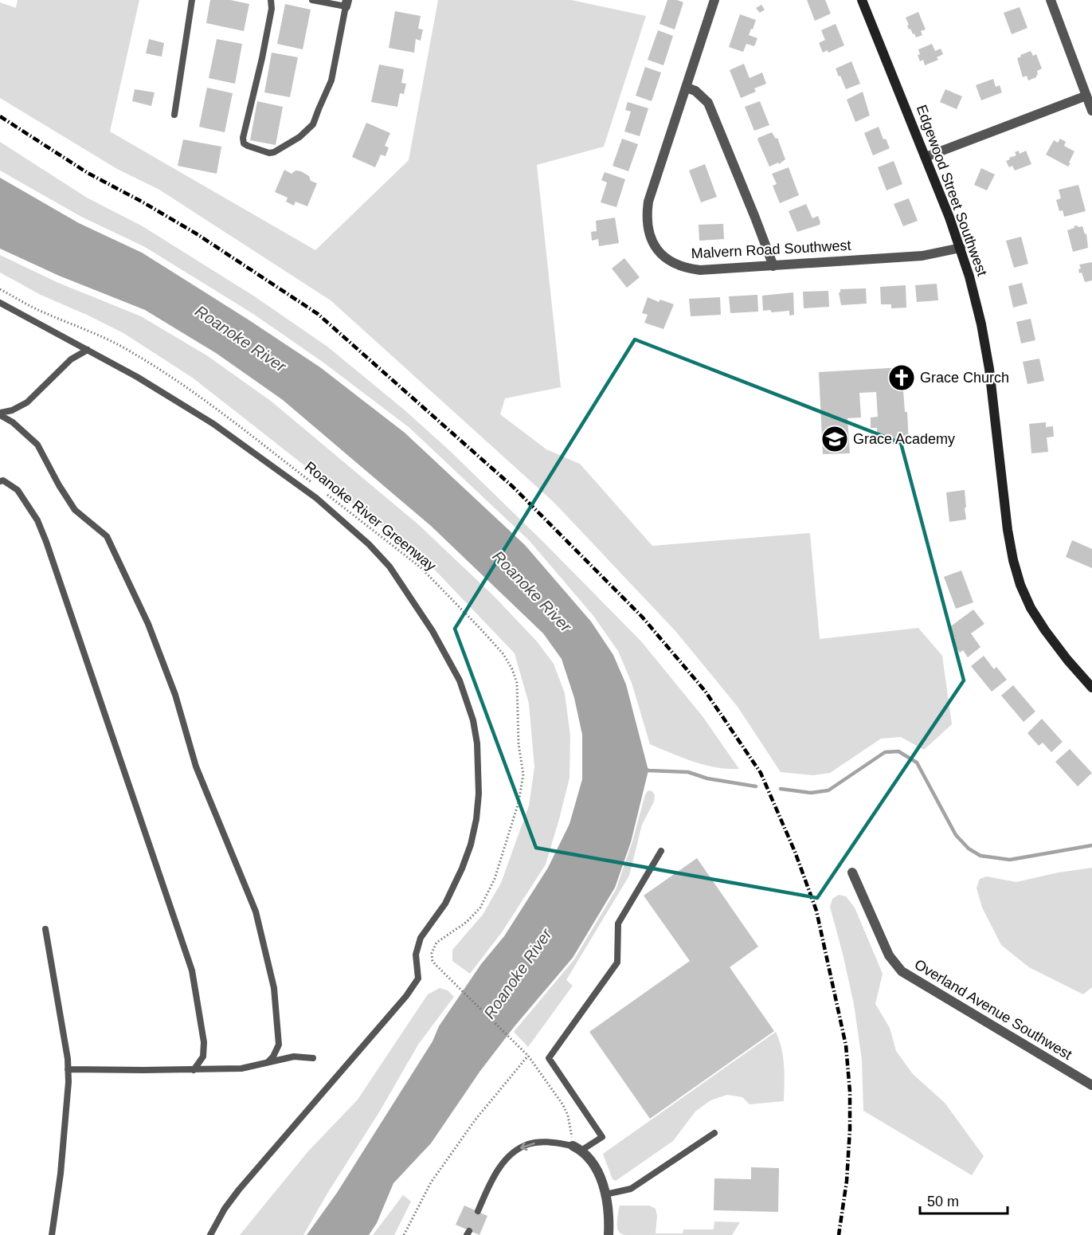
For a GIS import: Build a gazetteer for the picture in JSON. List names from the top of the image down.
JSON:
{
  "streets": {
    "street": ["Edgewood Street Southwest", "Malvern Road Southwest", "Overland Avenue Southwest"],
    "path": ["Roanoke River Greenway"]
  },
  "crossings": [
    ["Edgewood Street Southwest", "Malvern Road Southwest"]
  ],
  "water": ["Roanoke River"],
  "places": {
    "church": ["Grace Church"],
    "school or university": ["Grace Academy"]
  },
  "scale_bar": "50 m"
}
